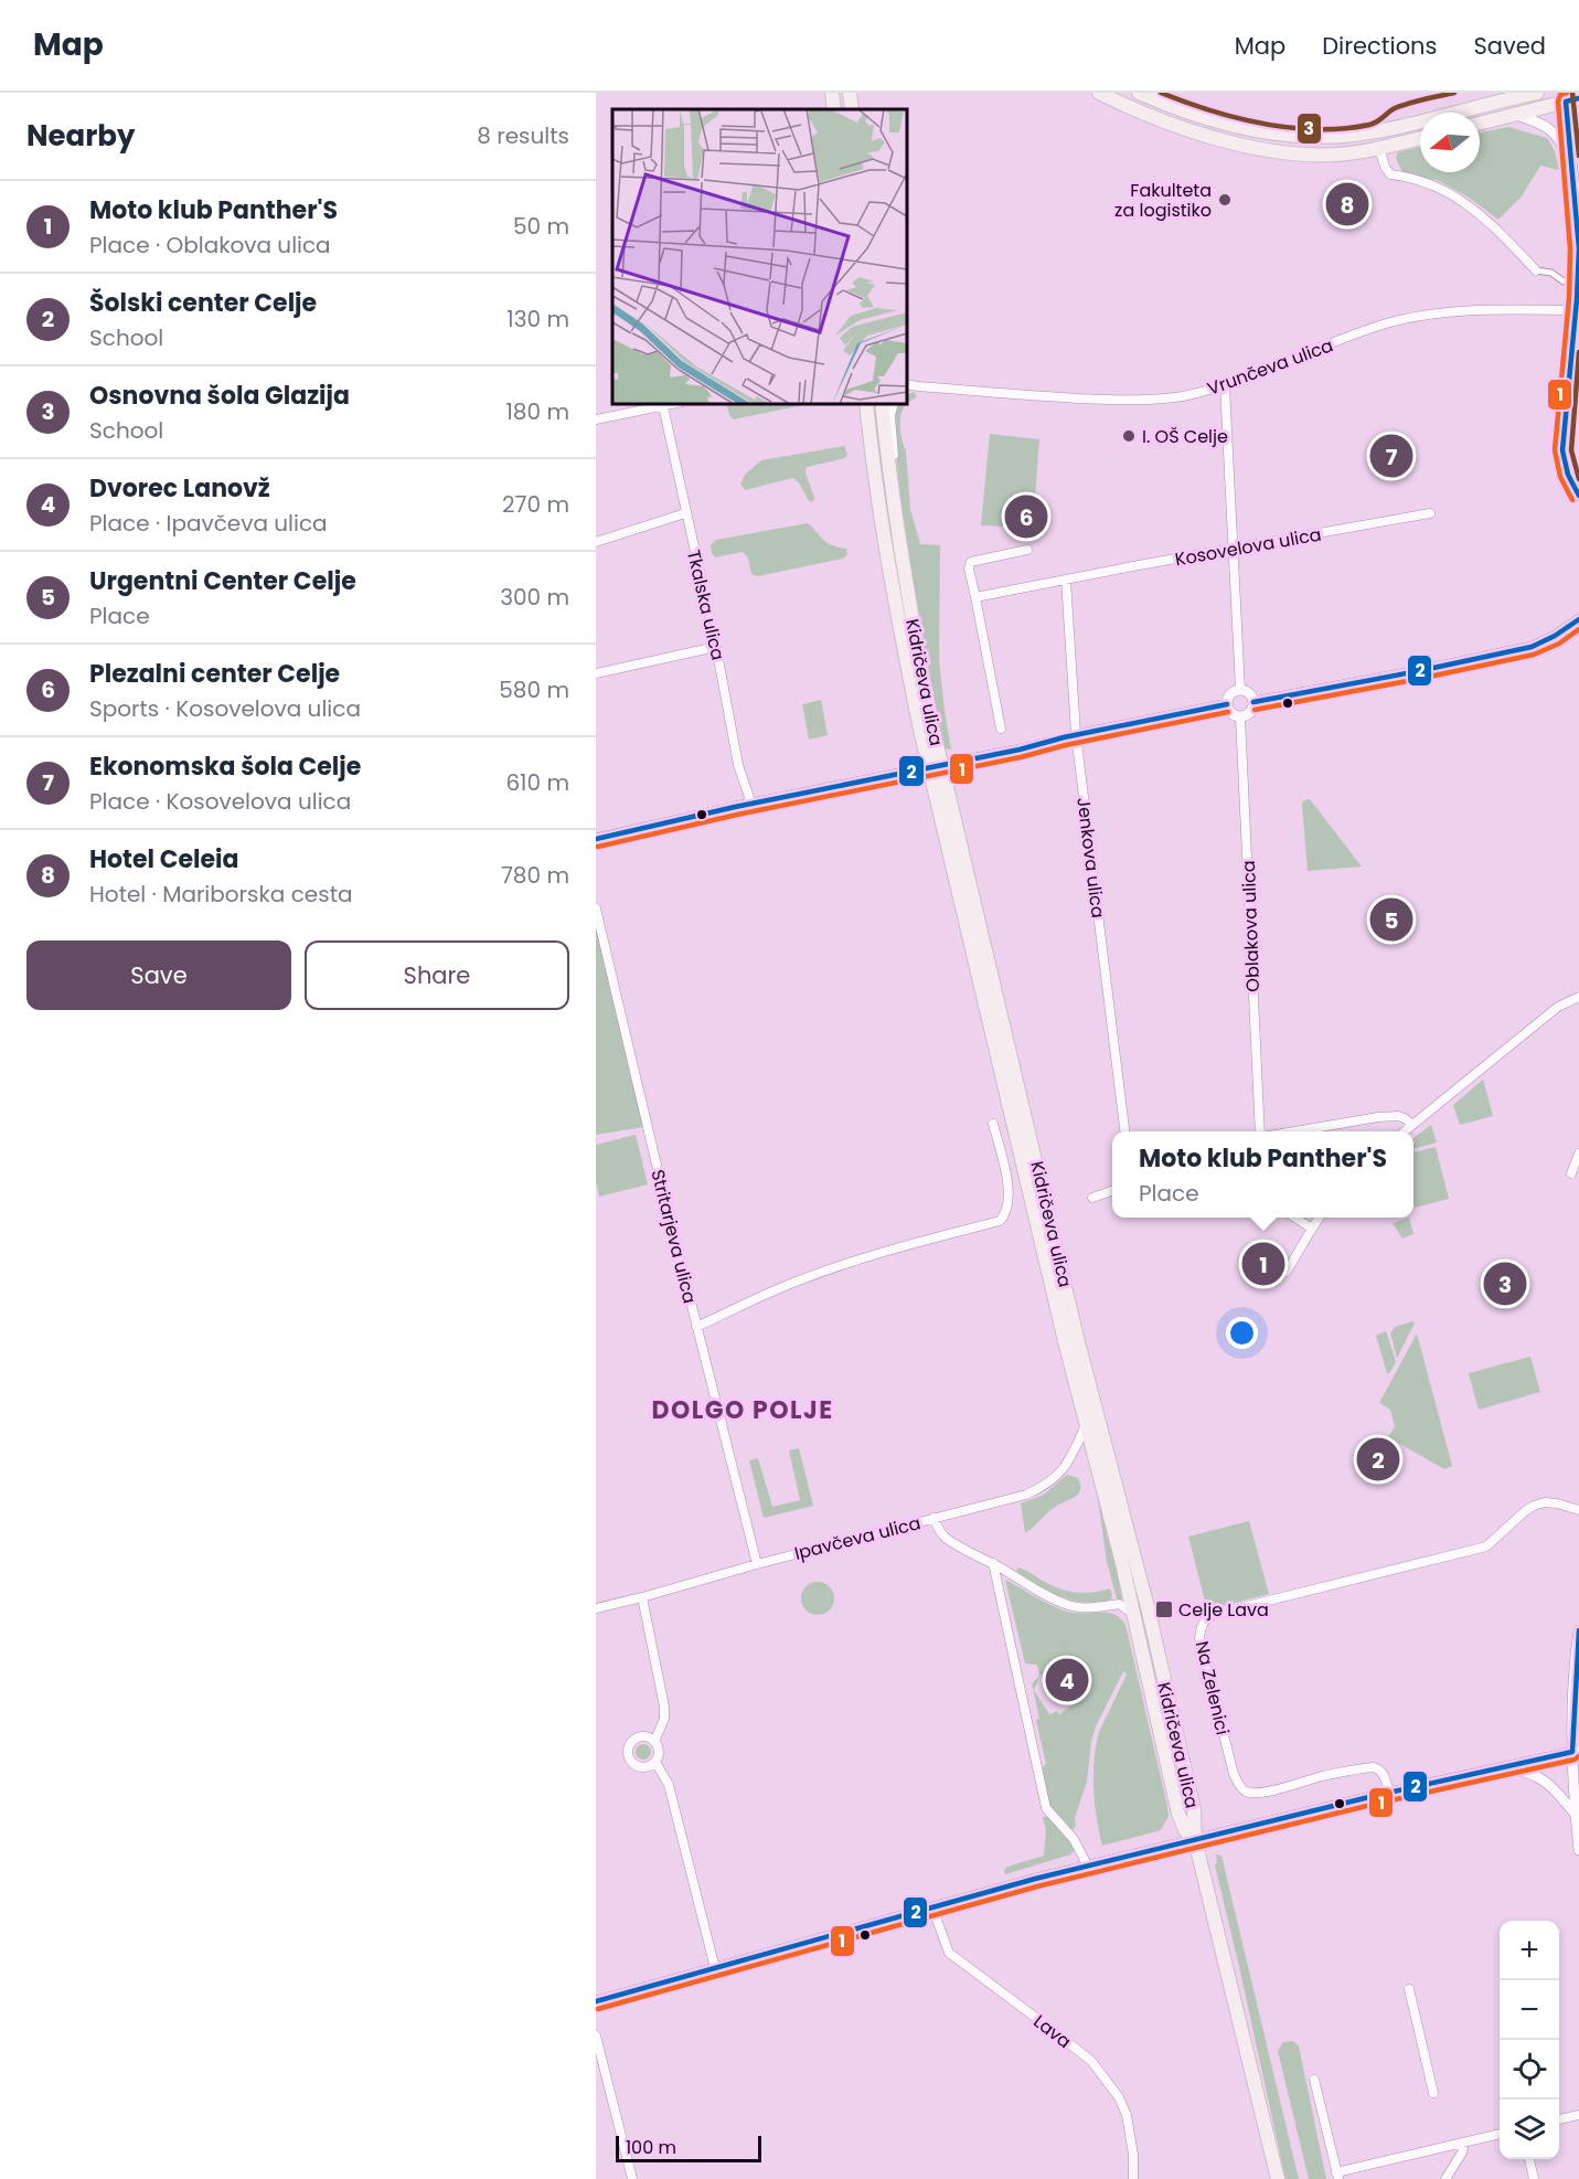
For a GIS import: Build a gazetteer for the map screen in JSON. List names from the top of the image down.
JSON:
{
  "streets": {
    "main road": ["Kidričeva ulica"],
    "street": [
      "Vrunčeva ulica",
      "Kosovelova ulica",
      "Tkalska ulica",
      "Jenkova ulica",
      "Oblakova ulica",
      "Stritarjeva ulica",
      "Ipavčeva ulica",
      "Na Zelenici",
      "Lava"
    ]
  },
  "crossings": [
    ["Kosovelova ulica", "Jenkova ulica"],
    ["Kidričeva ulica", "Ipavčeva ulica"],
    ["Stritarjeva ulica", "Ipavčeva ulica"]
  ],
  "districts": ["DOLGO POLJE"],
  "places": {
    "other": ["Fakulteta za logistiko", "I. OŠ Celje"],
    "transit": ["Celje Lava"]
  },
  "lines": ["transit line 1", "transit line 3", "transit line 2"],
  "scale_bar": "100 m",
  "north": "left",
  "page": {
    "header": "Map",
    "nav": ["Map", "Directions", "Saved"],
    "heading": ["Nearby", "8 results"],
    "list": [
      {
        "mark": "1",
        "name": "Moto klub Panther'S",
        "note": "Place · Oblakova ulica",
        "value": "50 m"
      },
      {
        "mark": "2",
        "name": "Šolski center Celje",
        "note": "School",
        "value": "130 m"
      },
      {
        "mark": "3",
        "name": "Osnovna šola Glazija",
        "note": "School",
        "value": "180 m"
      },
      {
        "mark": "4",
        "name": "Dvorec Lanovž",
        "note": "Place · Ipavčeva ulica",
        "value": "270 m"
      },
      {
        "mark": "5",
        "name": "Urgentni Center Celje",
        "note": "Place",
        "value": "300 m"
      },
      {
        "mark": "6",
        "name": "Plezalni center Celje",
        "note": "Sports · Kosovelova ulica",
        "value": "580 m"
      },
      {
        "mark": "7",
        "name": "Ekonomska šola Celje",
        "note": "Place · Kosovelova ulica",
        "value": "610 m"
      },
      {
        "mark": "8",
        "name": "Hotel Celeia",
        "note": "Hotel · Mariborska cesta",
        "value": "780 m"
      }
    ],
    "pins": [
      "8",
      "7",
      "6",
      "5",
      "1",
      "3",
      "2",
      "4"
    ],
    "buttons": ["Save", "Share"],
    "popup": ["Moto klub Panther'S", "Place"],
    "map_buttons": ["+", "−"],
    "scale": "100 m"
  }
}
